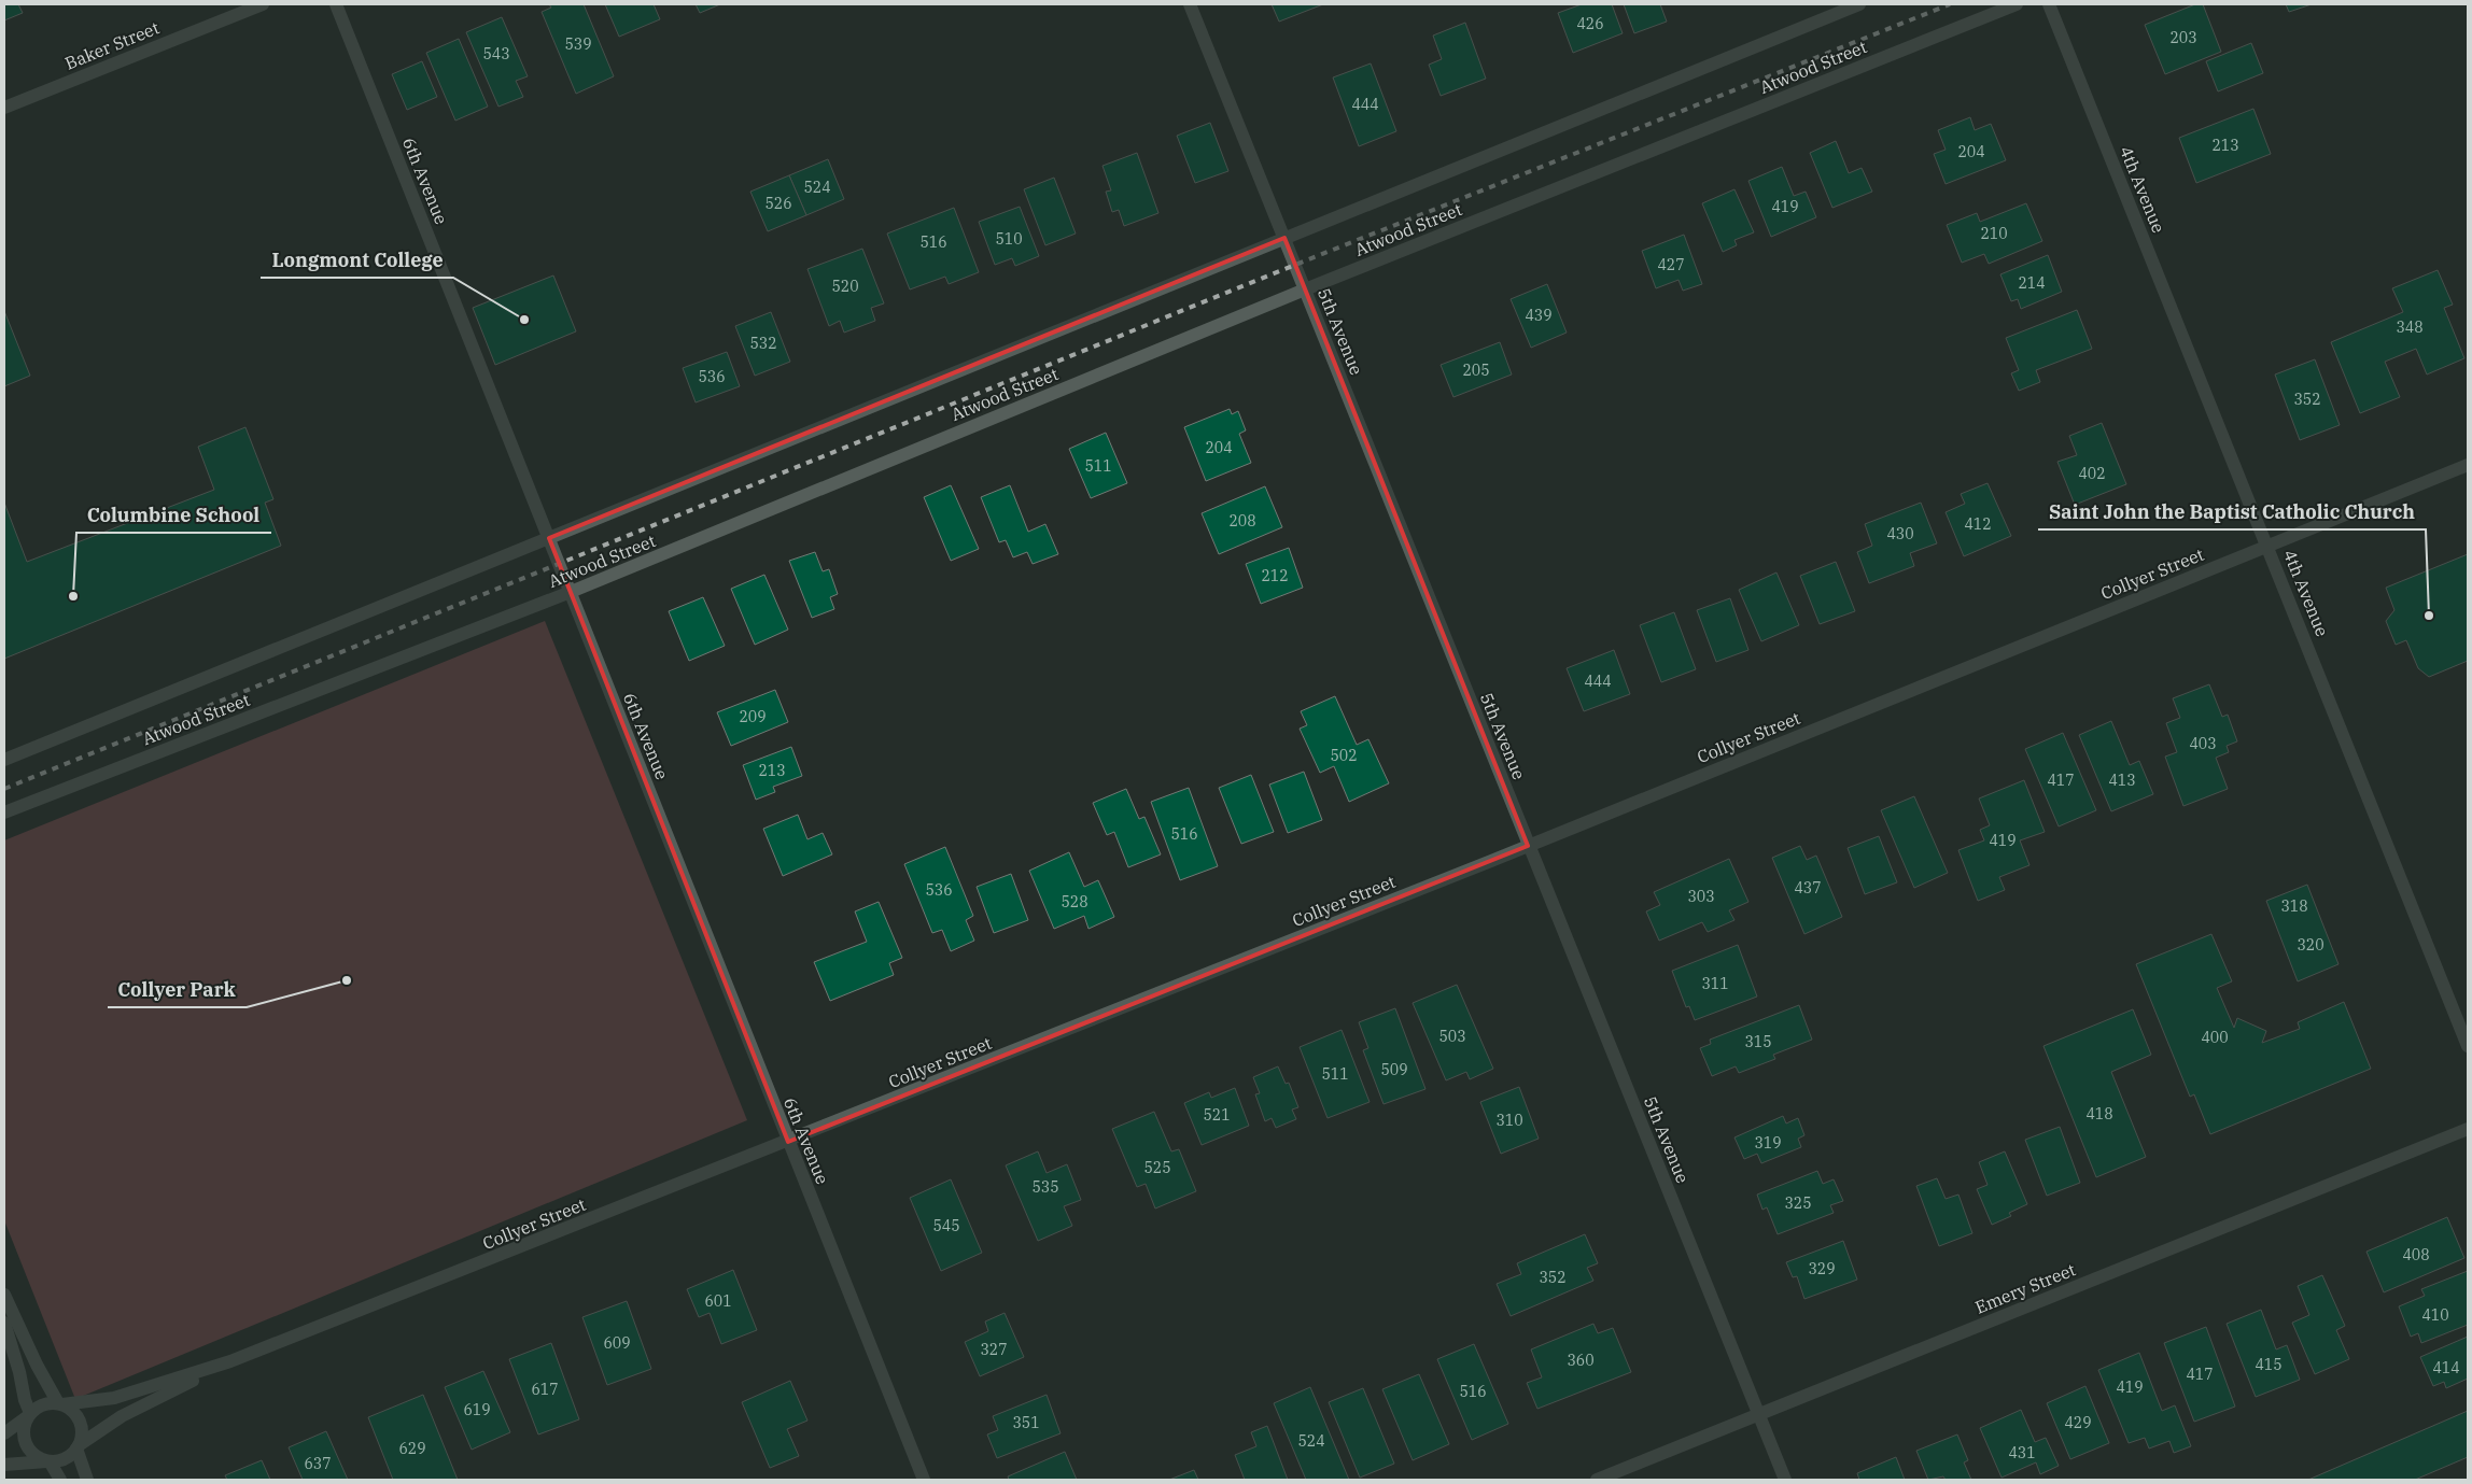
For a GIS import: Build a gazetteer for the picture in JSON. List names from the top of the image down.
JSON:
{
  "streets": {
    "street": [
      "Baker Street",
      "Atwood Street",
      "6th Avenue",
      "4th Avenue",
      "5th Avenue",
      "Collyer Street",
      "Emery Street"
    ]
  },
  "crossings": [
    ["Atwood Street", "6th Avenue"],
    ["Atwood Street", "5th Avenue"],
    ["6th Avenue", "Collyer Street"],
    ["4th Avenue", "Collyer Street"],
    ["5th Avenue", "Collyer Street"],
    ["5th Avenue", "Emery Street"]
  ],
  "places": [
    "Longmont College",
    "Columbine School",
    "Saint John the Baptist Catholic Church",
    "Collyer Park"
  ],
  "house_numbers": [
    "426",
    "203",
    "539",
    "543",
    "444",
    "213",
    "204",
    "524",
    "526",
    "419",
    "210",
    "510",
    "516",
    "427",
    "214",
    "520",
    "439",
    "348",
    "532",
    "205",
    "536",
    "352",
    "204",
    "511",
    "402",
    "208",
    "412",
    "430",
    "212",
    "444",
    "209",
    "403",
    "502",
    "213",
    "417",
    "413",
    "516",
    "419",
    "437",
    "536",
    "303",
    "528",
    "318",
    "320",
    "311",
    "503",
    "400",
    "315",
    "509",
    "511",
    "418",
    "521",
    "310",
    "319",
    "525",
    "535",
    "325",
    "545",
    "408",
    "329",
    "352",
    "601",
    "410",
    "609",
    "327",
    "360",
    "415",
    "414",
    "417",
    "419",
    "617",
    "516",
    "619",
    "351",
    "429",
    "524",
    "629",
    "431",
    "637"
  ]
}
